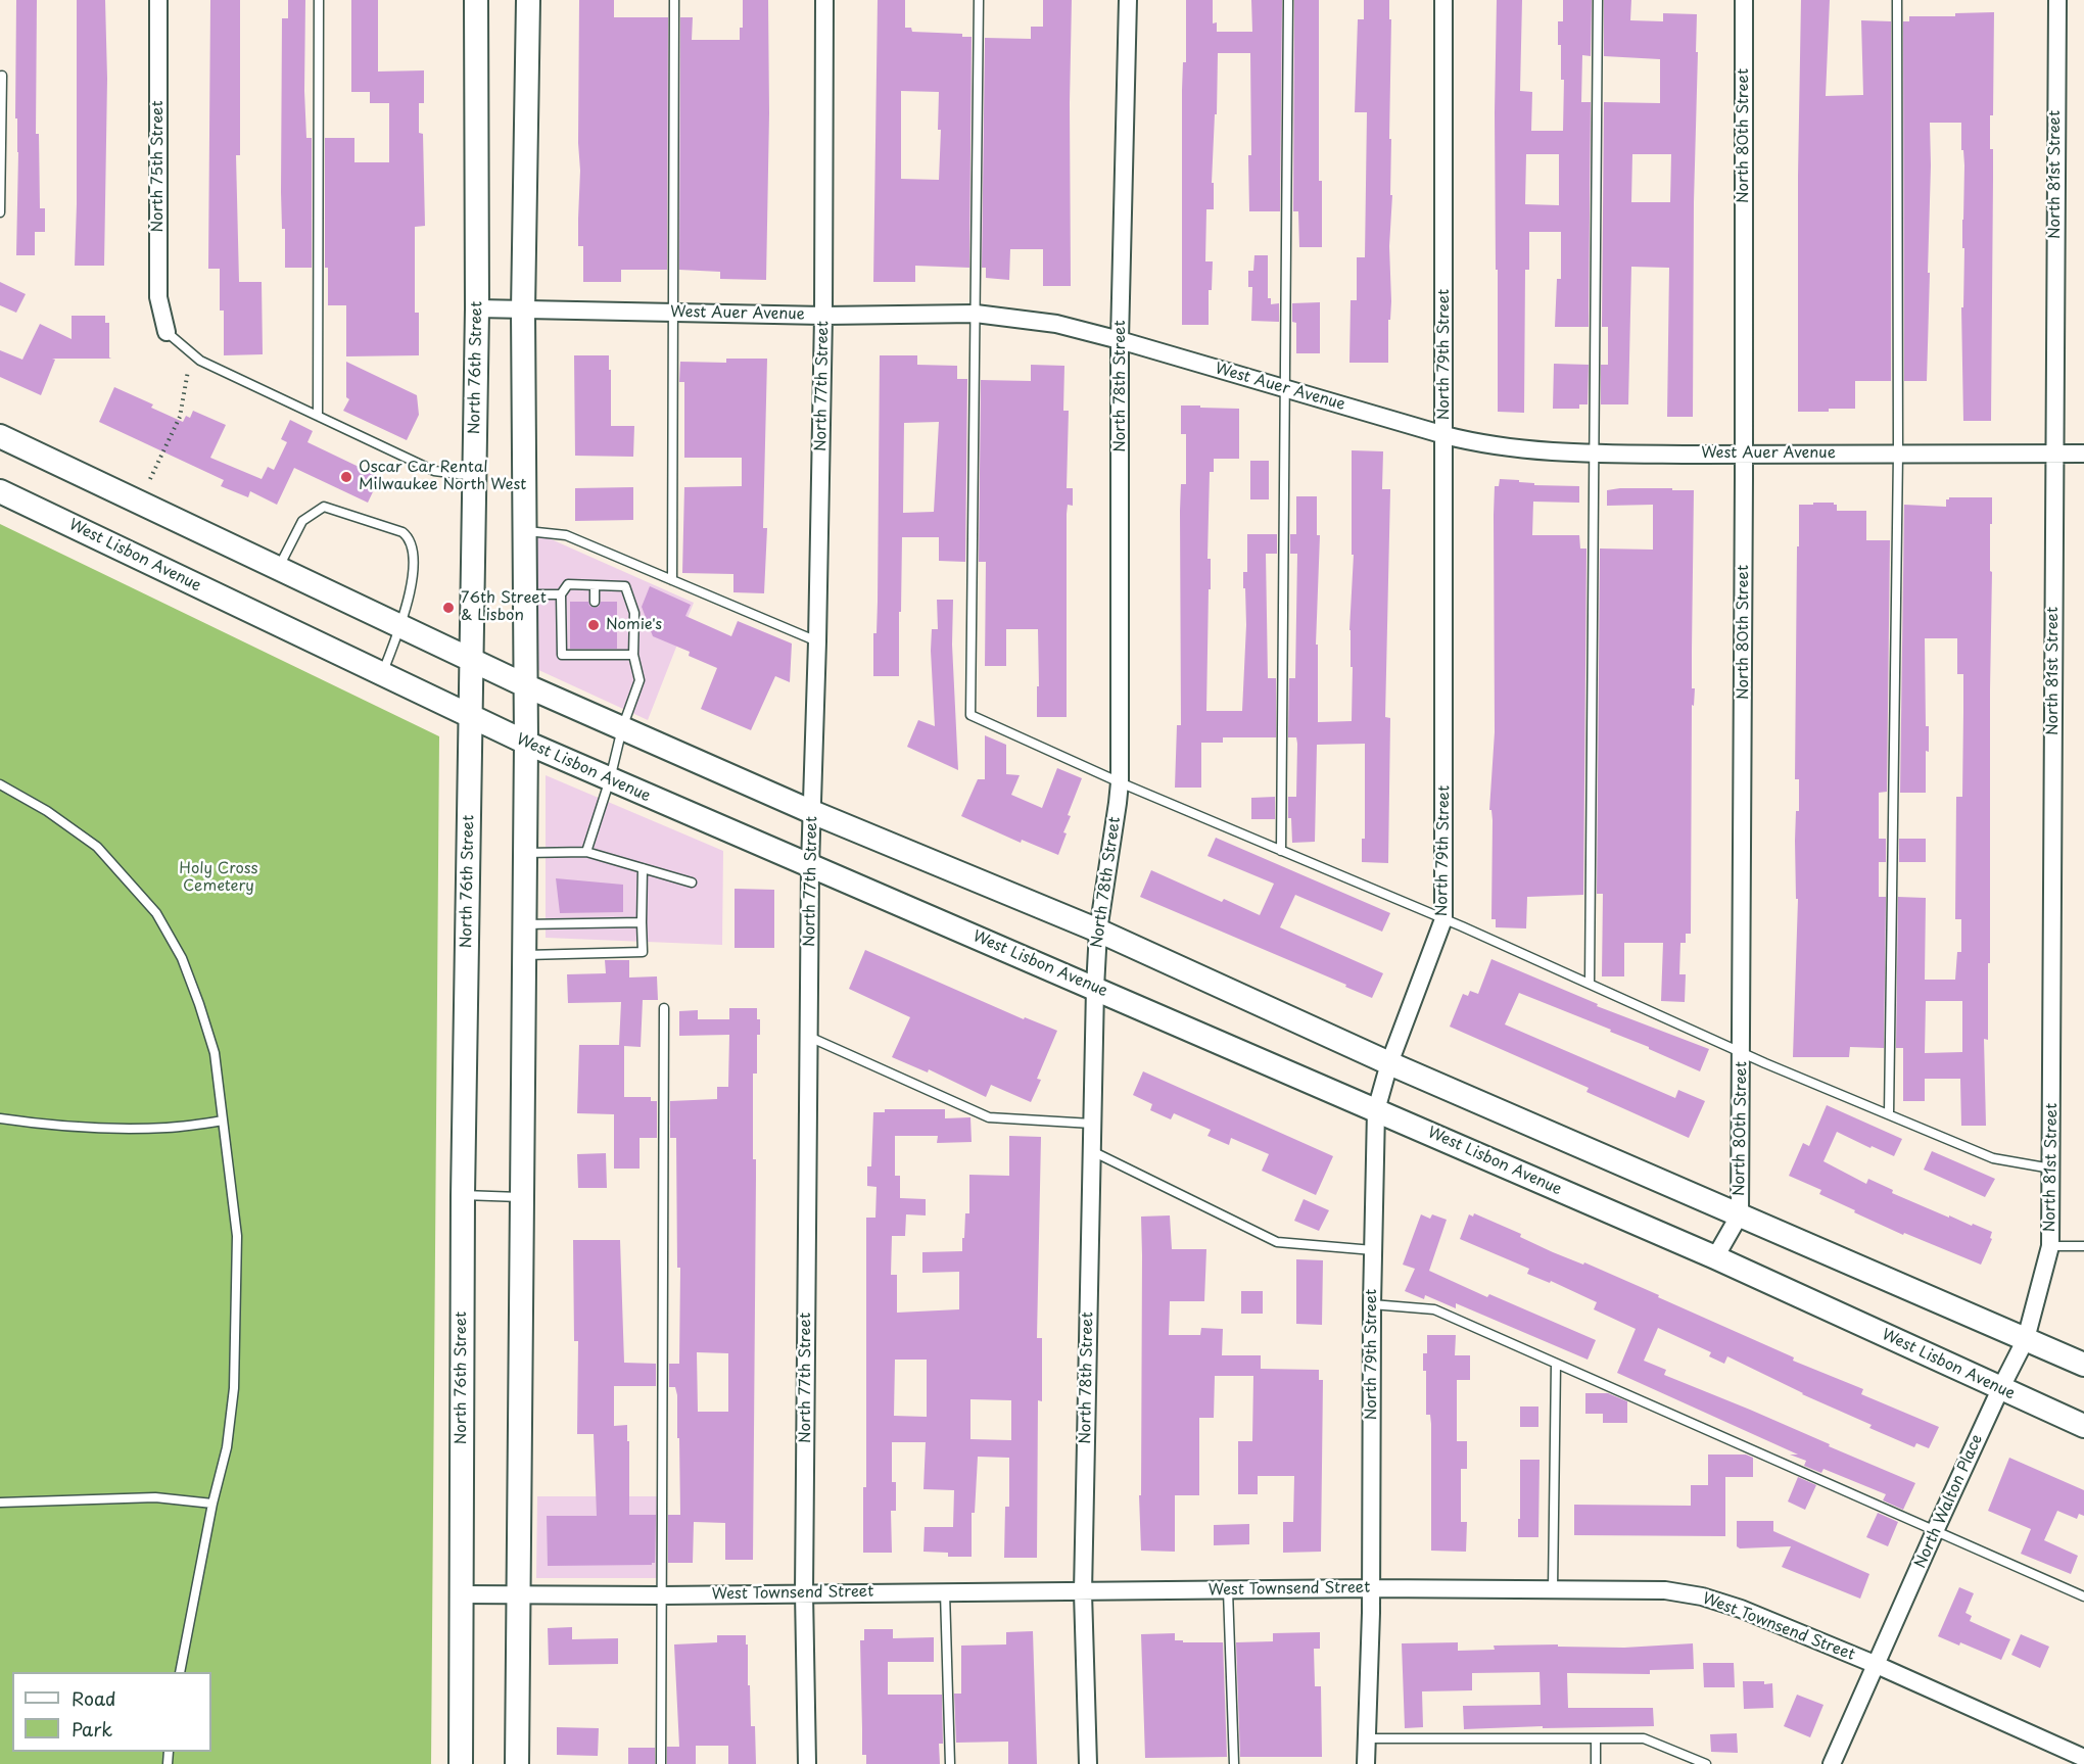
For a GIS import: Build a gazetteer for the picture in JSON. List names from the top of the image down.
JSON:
{
  "streets": {
    "main road": ["North 76th Street", "West Lisbon Avenue"],
    "street": [
      "North 80th Street",
      "North 75th Street",
      "North 81st Street",
      "West Auer Avenue",
      "North 79th Street",
      "North 77th Street",
      "North 78th Street",
      "North Walton Place",
      "West Townsend Street"
    ]
  },
  "crossings": [
    ["North 80th Street", "West Auer Avenue"],
    ["North 80th Street", "West Lisbon Avenue"],
    ["North 81st Street", "West Auer Avenue"],
    ["North 81st Street", "North Walton Place"],
    ["West Auer Avenue", "North 79th Street"],
    ["West Auer Avenue", "North 76th Street"],
    ["West Auer Avenue", "North 77th Street"],
    ["West Auer Avenue", "North 78th Street"],
    ["North 79th Street", "West Lisbon Avenue"],
    ["North 79th Street", "West Townsend Street"],
    ["North 76th Street", "West Lisbon Avenue"],
    ["North 76th Street", "West Townsend Street"],
    ["North 77th Street", "West Lisbon Avenue"],
    ["North 77th Street", "West Townsend Street"],
    ["North 78th Street", "West Lisbon Avenue"],
    ["North 78th Street", "West Townsend Street"],
    ["West Lisbon Avenue", "North Walton Place"],
    ["North Walton Place", "West Townsend Street"]
  ],
  "parks": ["Holy Cross Cemetery"],
  "places": ["Oscar Car Rental Milwaukee North West", "76th Street & Lisbon", "Nomie's"],
  "legend": ["Road", "Park"]
}
